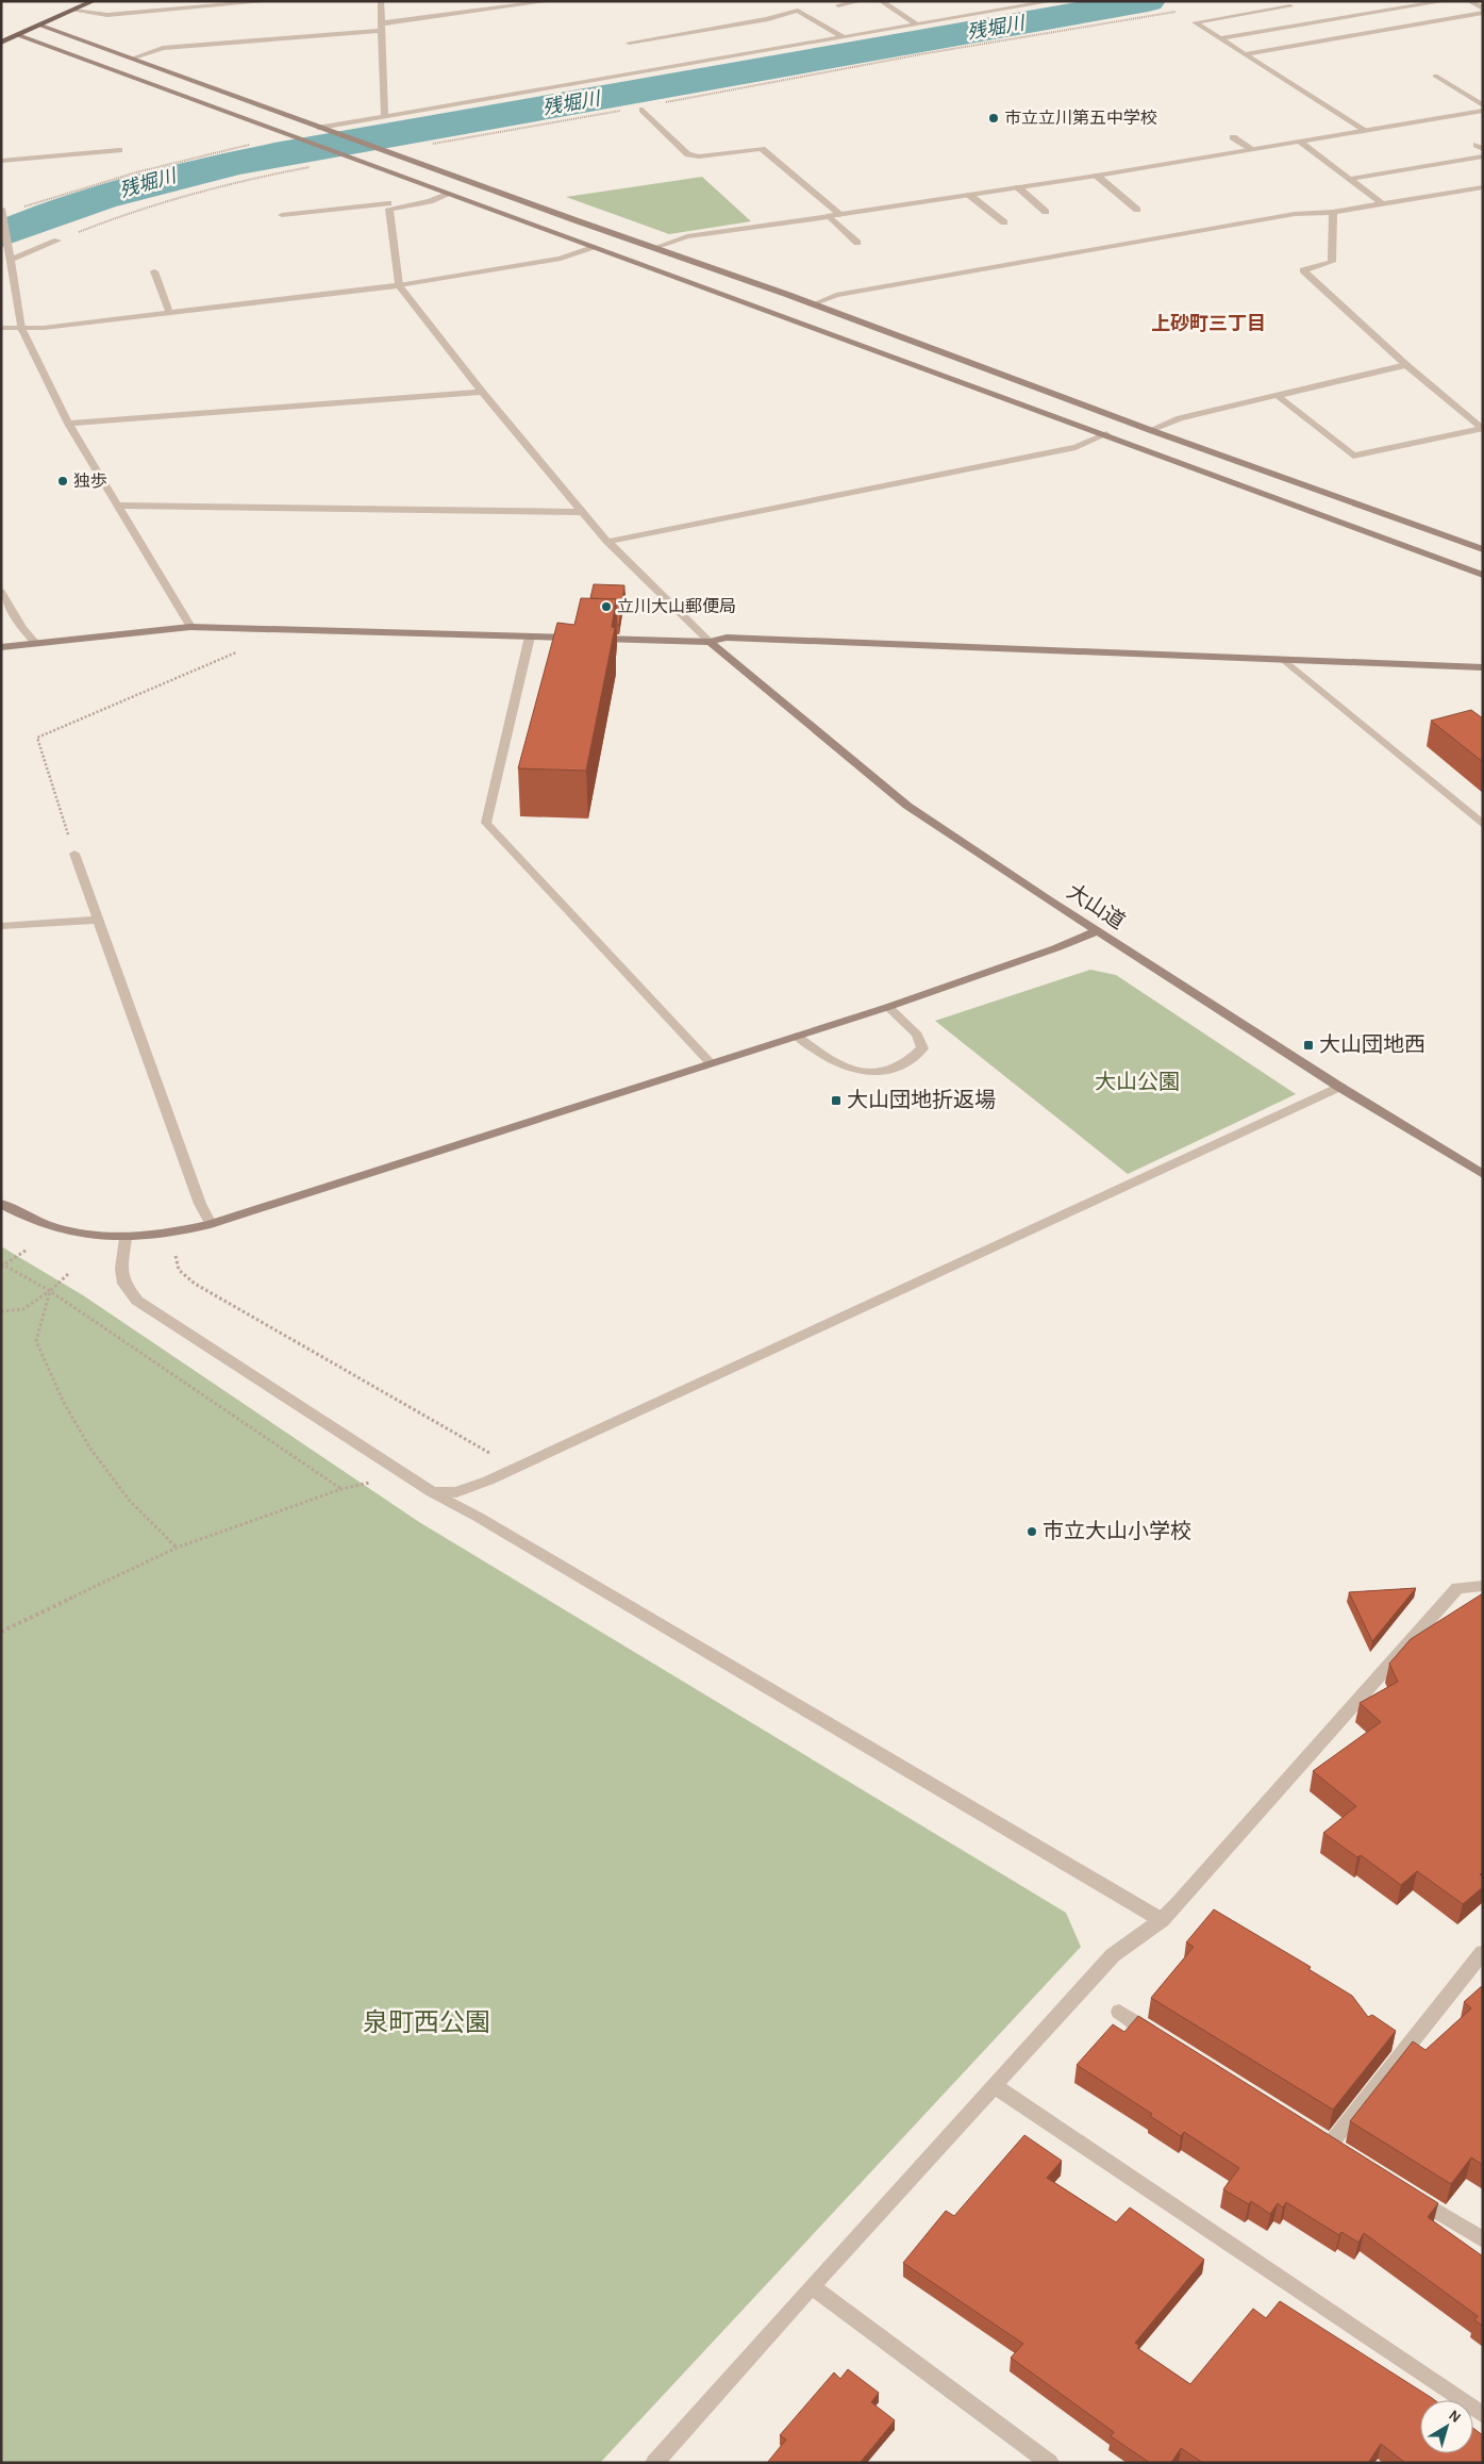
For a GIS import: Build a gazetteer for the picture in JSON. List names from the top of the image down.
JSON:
{
  "streets": {
    "street": ["大山道"]
  },
  "districts": ["上砂町三丁目"],
  "water": ["残堀川"],
  "parks": ["大山公園", "泉町西公園"],
  "places": {
    "other": [
      "市立立川第五中学校",
      "独歩",
      "立川大山郵便局",
      "市立大山小学校"
    ],
    "transit": ["大山団地西", "大山団地折返場"]
  },
  "north": "top right"
}
